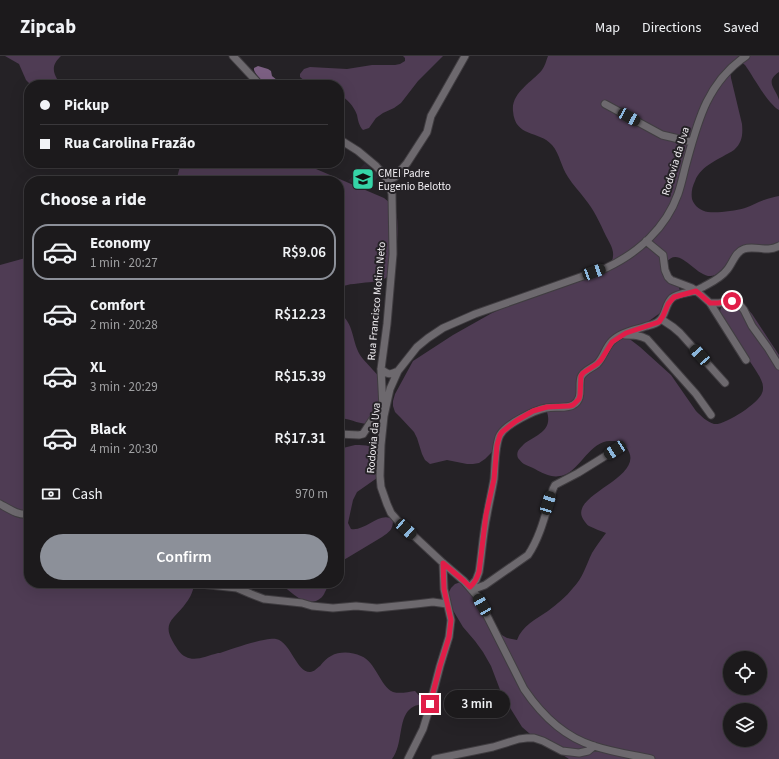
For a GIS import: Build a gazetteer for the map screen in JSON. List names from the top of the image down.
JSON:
{
  "streets": {
    "street": ["Rodovia da Uva", "Rua Francisco Motim Neto"]
  },
  "crossings": [
    ["Rodovia da Uva", "Rua Francisco Motim Neto"]
  ],
  "places": {
    "school or university": ["CMEI Padre Eugenio Belotto"]
  },
  "page": {
    "header": "Zipcab",
    "nav": ["Map", "Directions", "Saved"],
    "banner": ["Pickup", "Rua Carolina Frazão"],
    "heading": "Choose a ride",
    "list": [
      {
        "name": "Economy",
        "note": "1 min · 20:27",
        "value": "R$9.06"
      },
      {
        "name": "Comfort",
        "note": "2 min · 20:28",
        "value": "R$12.23"
      },
      {
        "name": "XL",
        "note": "3 min · 20:29",
        "value": "R$15.39"
      },
      {
        "name": "Black",
        "note": "4 min · 20:30",
        "value": "R$17.31"
      }
    ],
    "pay": ["Cash", "970 m"],
    "buttons": "Confirm",
    "bubble": "3 min"
  }
}
